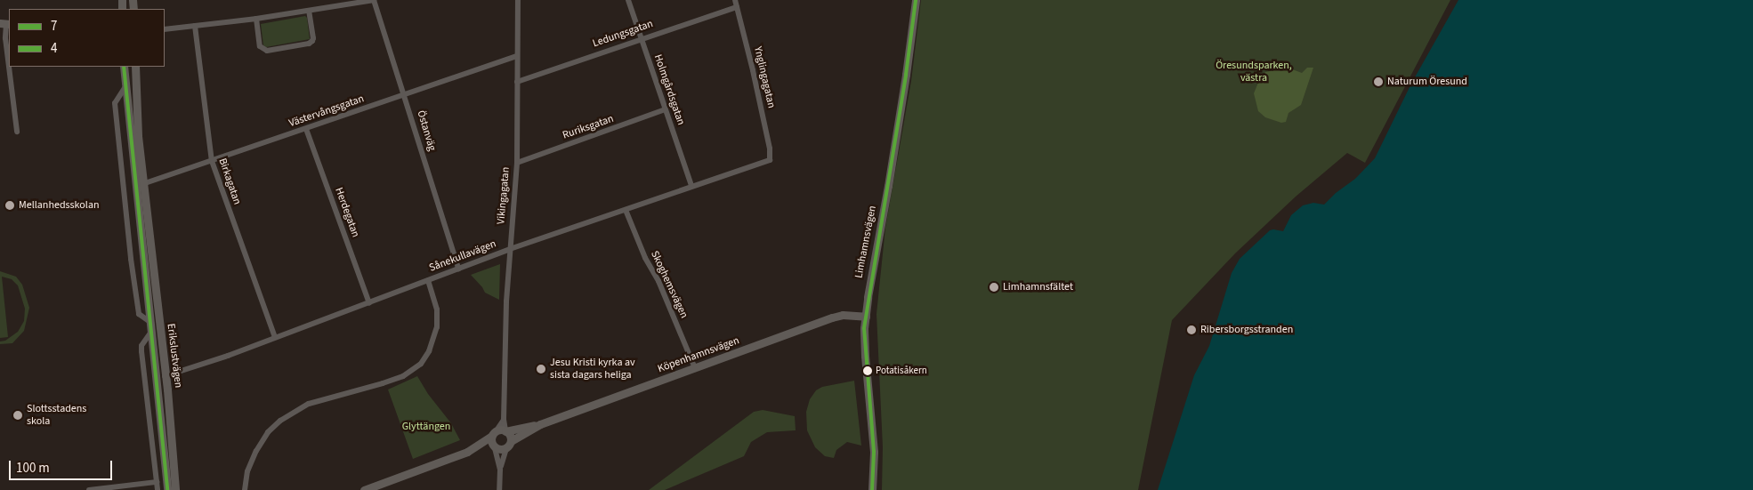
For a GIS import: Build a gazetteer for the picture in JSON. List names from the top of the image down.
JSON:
{
  "streets": {
    "street": [
      "Ledungsgatan",
      "Ynglingagatan",
      "Holmgårdsgatan",
      "Västervångsgatan",
      "Ruriksgatan",
      "Östanväg",
      "Birkagatan",
      "Vikingagatan",
      "Herdegatan",
      "Limhamnsvägen",
      "Sånekullavägen",
      "Skoghemsvägen",
      "Köpenhamnsvägen",
      "Erikslustvägen"
    ]
  },
  "crossings": [
    ["Ledungsgatan", "Ynglingagatan"],
    ["Ledungsgatan", "Holmgårdsgatan"],
    ["Ledungsgatan", "Vikingagatan"],
    ["Ynglingagatan", "Sånekullavägen"],
    ["Holmgårdsgatan", "Ruriksgatan"],
    ["Holmgårdsgatan", "Sånekullavägen"],
    ["Västervångsgatan", "Östanväg"],
    ["Västervångsgatan", "Birkagatan"],
    ["Västervångsgatan", "Vikingagatan"],
    ["Västervångsgatan", "Herdegatan"],
    ["Västervångsgatan", "Erikslustvägen"],
    ["Ruriksgatan", "Vikingagatan"],
    ["Östanväg", "Sånekullavägen"],
    ["Birkagatan", "Sånekullavägen"],
    ["Vikingagatan", "Sånekullavägen"],
    ["Vikingagatan", "Köpenhamnsvägen"],
    ["Herdegatan", "Sånekullavägen"],
    ["Limhamnsvägen", "Köpenhamnsvägen"],
    ["Sånekullavägen", "Skoghemsvägen"],
    ["Sånekullavägen", "Erikslustvägen"],
    ["Skoghemsvägen", "Köpenhamnsvägen"]
  ],
  "parks": ["Öresundsparken, västra", "Glyttängen"],
  "places": [
    "Naturum Öresund",
    "Mellanhedsskolan",
    "Limhamnsfältet",
    "Ribersborgsstranden",
    "Jesu Kristi kyrka av sista dagars heliga",
    "Potatisåkern",
    "Slottsstadens skola"
  ],
  "lines": ["transit line 7", "transit line 4"],
  "legend": ["7", "4"],
  "scale_bar": "100 m"
}
